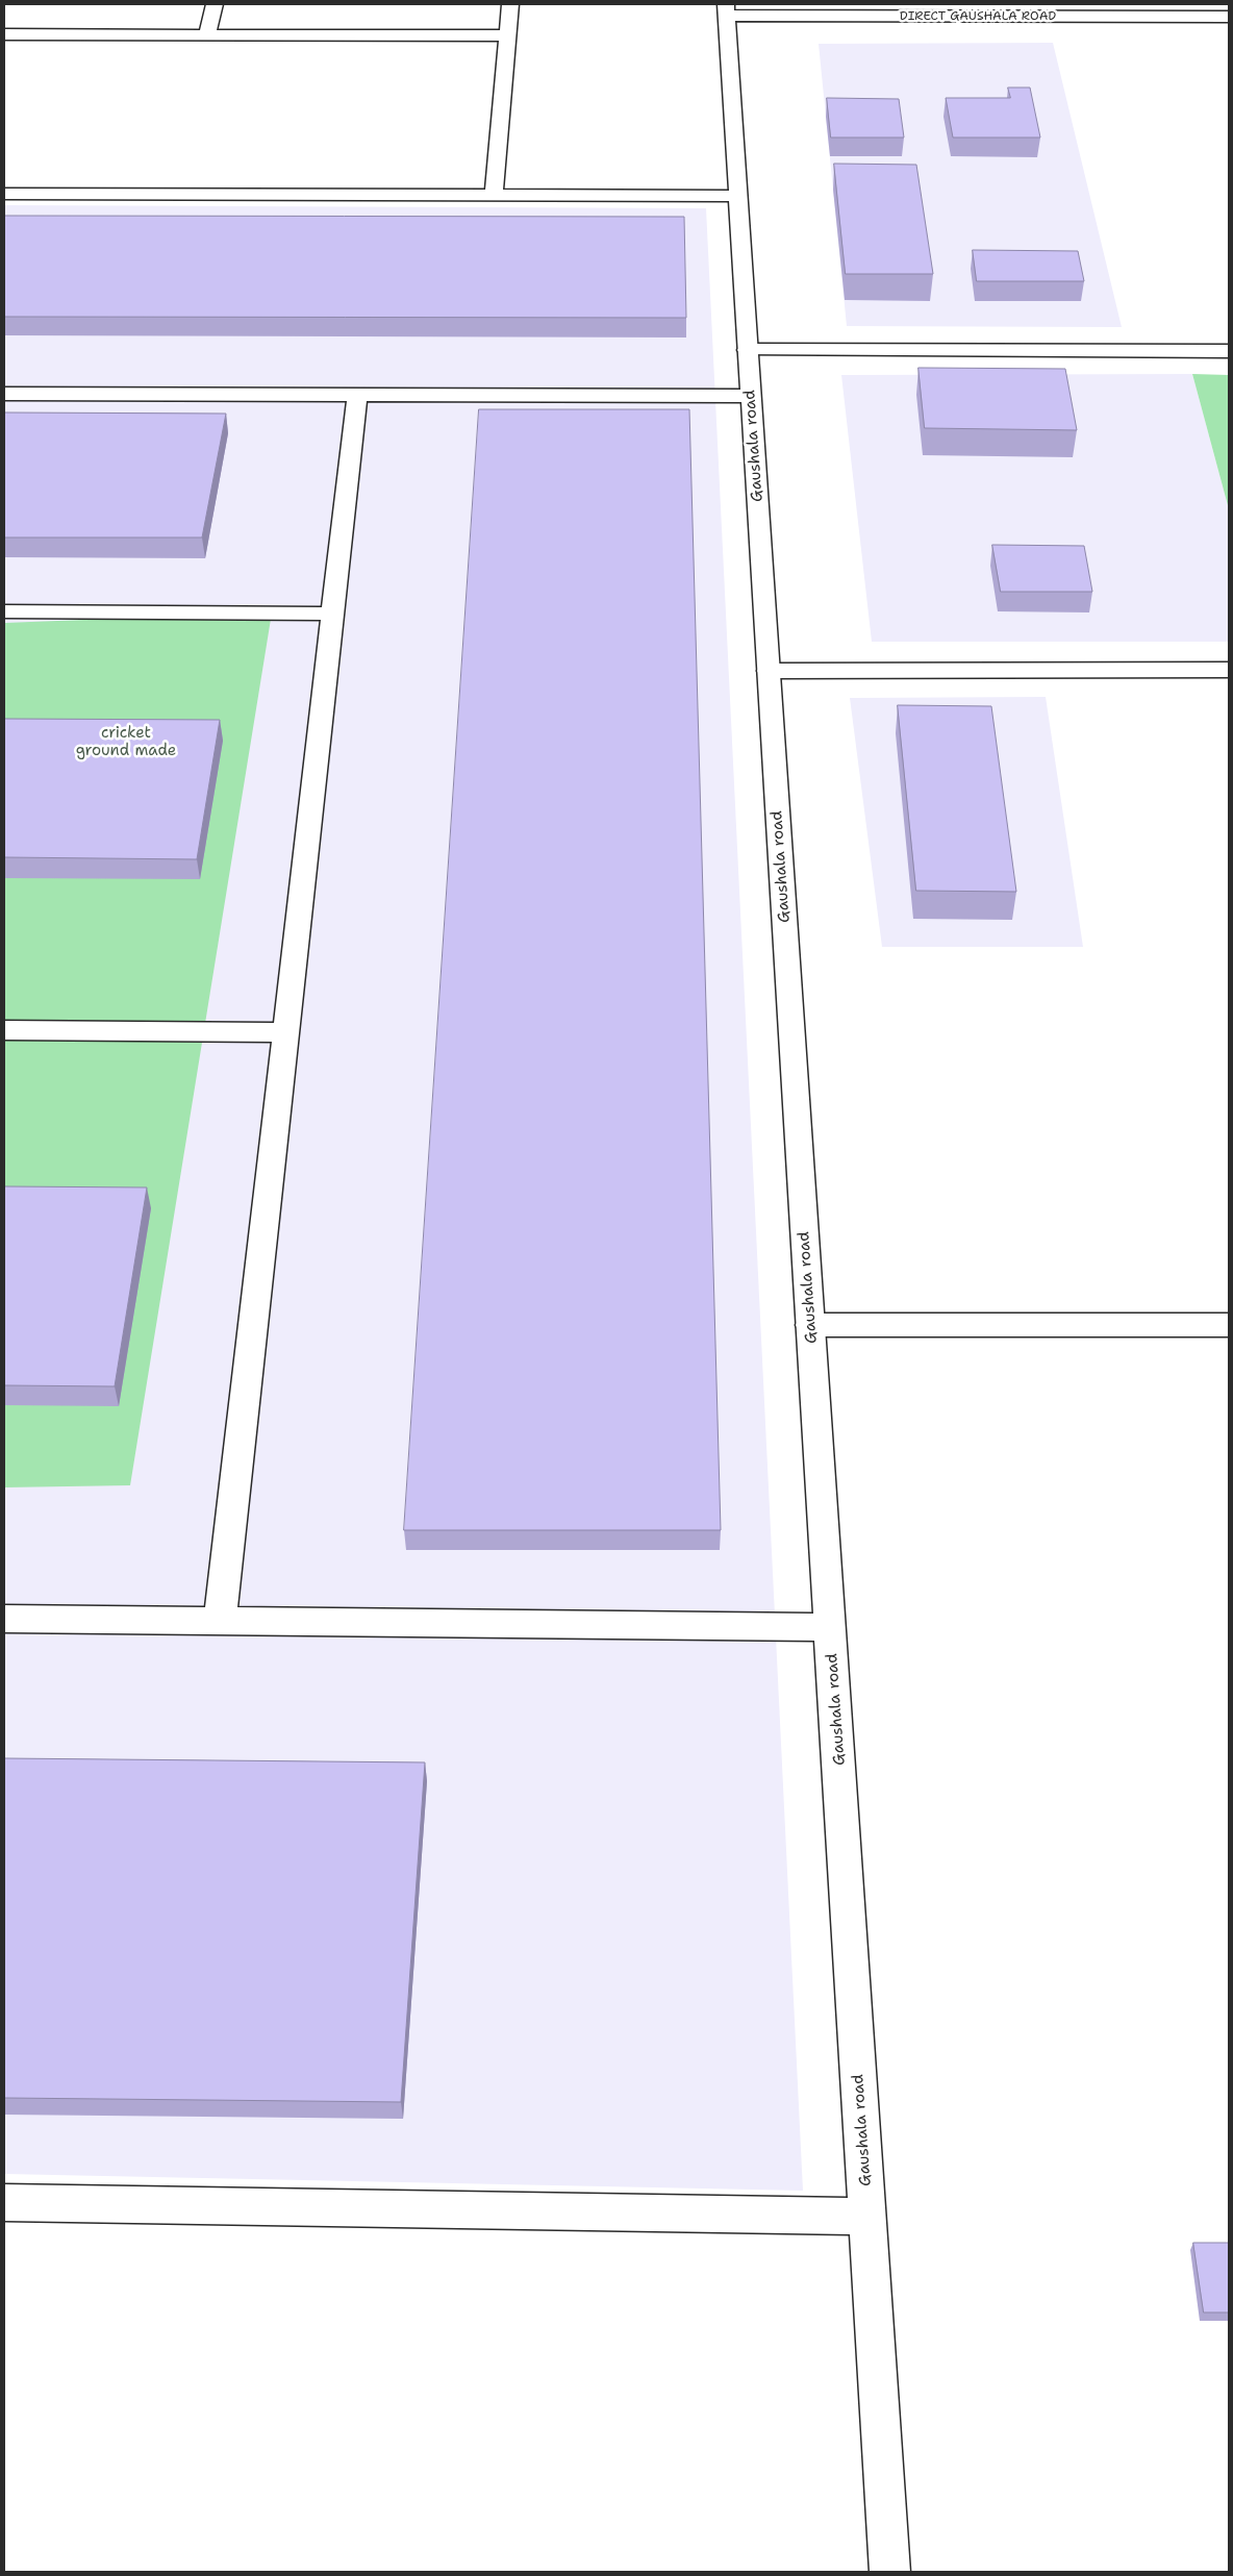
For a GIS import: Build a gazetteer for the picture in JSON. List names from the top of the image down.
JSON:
{
  "streets": {
    "street": ["DIRECT GAUSHALA ROAD", "Gaushala road"]
  },
  "crossings": [
    ["DIRECT GAUSHALA ROAD", "Gaushala road"]
  ],
  "parks": ["cricket ground made"]
}
